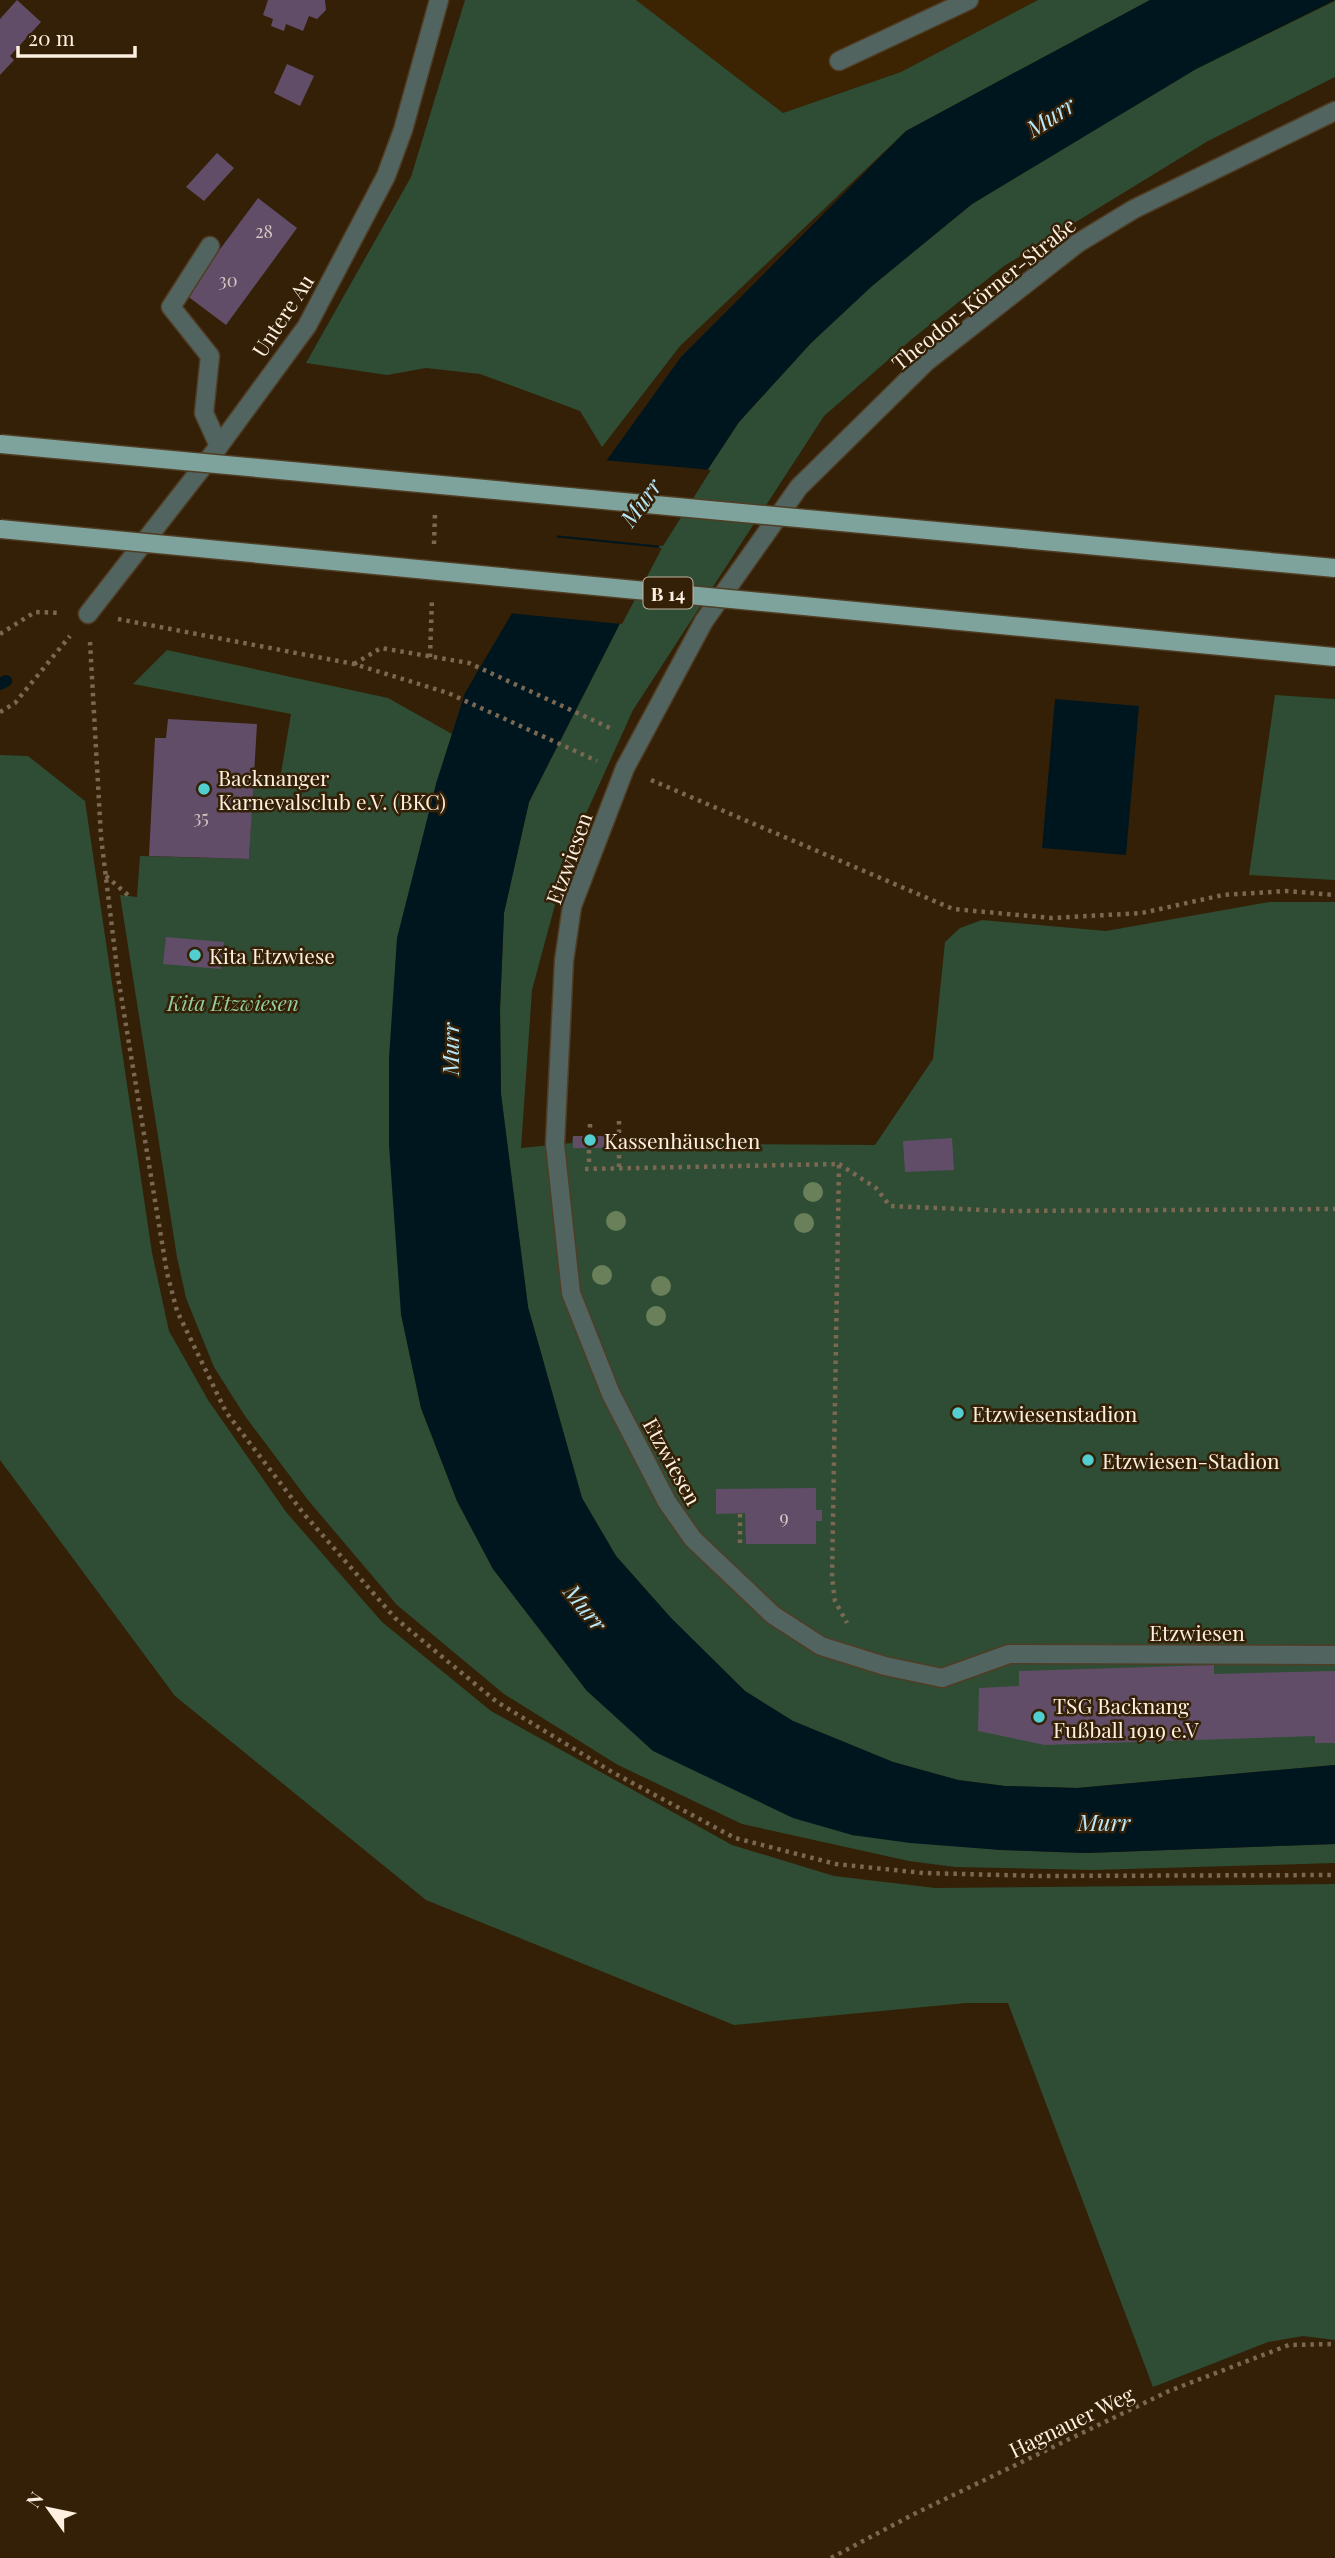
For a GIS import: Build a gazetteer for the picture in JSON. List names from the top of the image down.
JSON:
{
  "streets": {
    "main road": ["B 14"],
    "street": ["Theodor-Körner-Straße", "Untere Au", "Etzwiesen"],
    "path": ["Hagnauer Weg"]
  },
  "crossings": [
    ["Theodor-Körner-Straße", "Etzwiesen"]
  ],
  "water": ["Murr"],
  "parks": ["Kita Etzwiesen"],
  "places": [
    "Backnanger Karnevalsclub e.V. (BKC)",
    "Kita Etzwiese",
    "Kassenhäuschen",
    "Etzwiesenstadion",
    "Etzwiesen-Stadion",
    "TSG Backnang Fußball 1919 e.V"
  ],
  "house_numbers": [
    "28",
    "30",
    "35",
    "9"
  ],
  "scale_bar": "20 m",
  "north": "top left"
}
